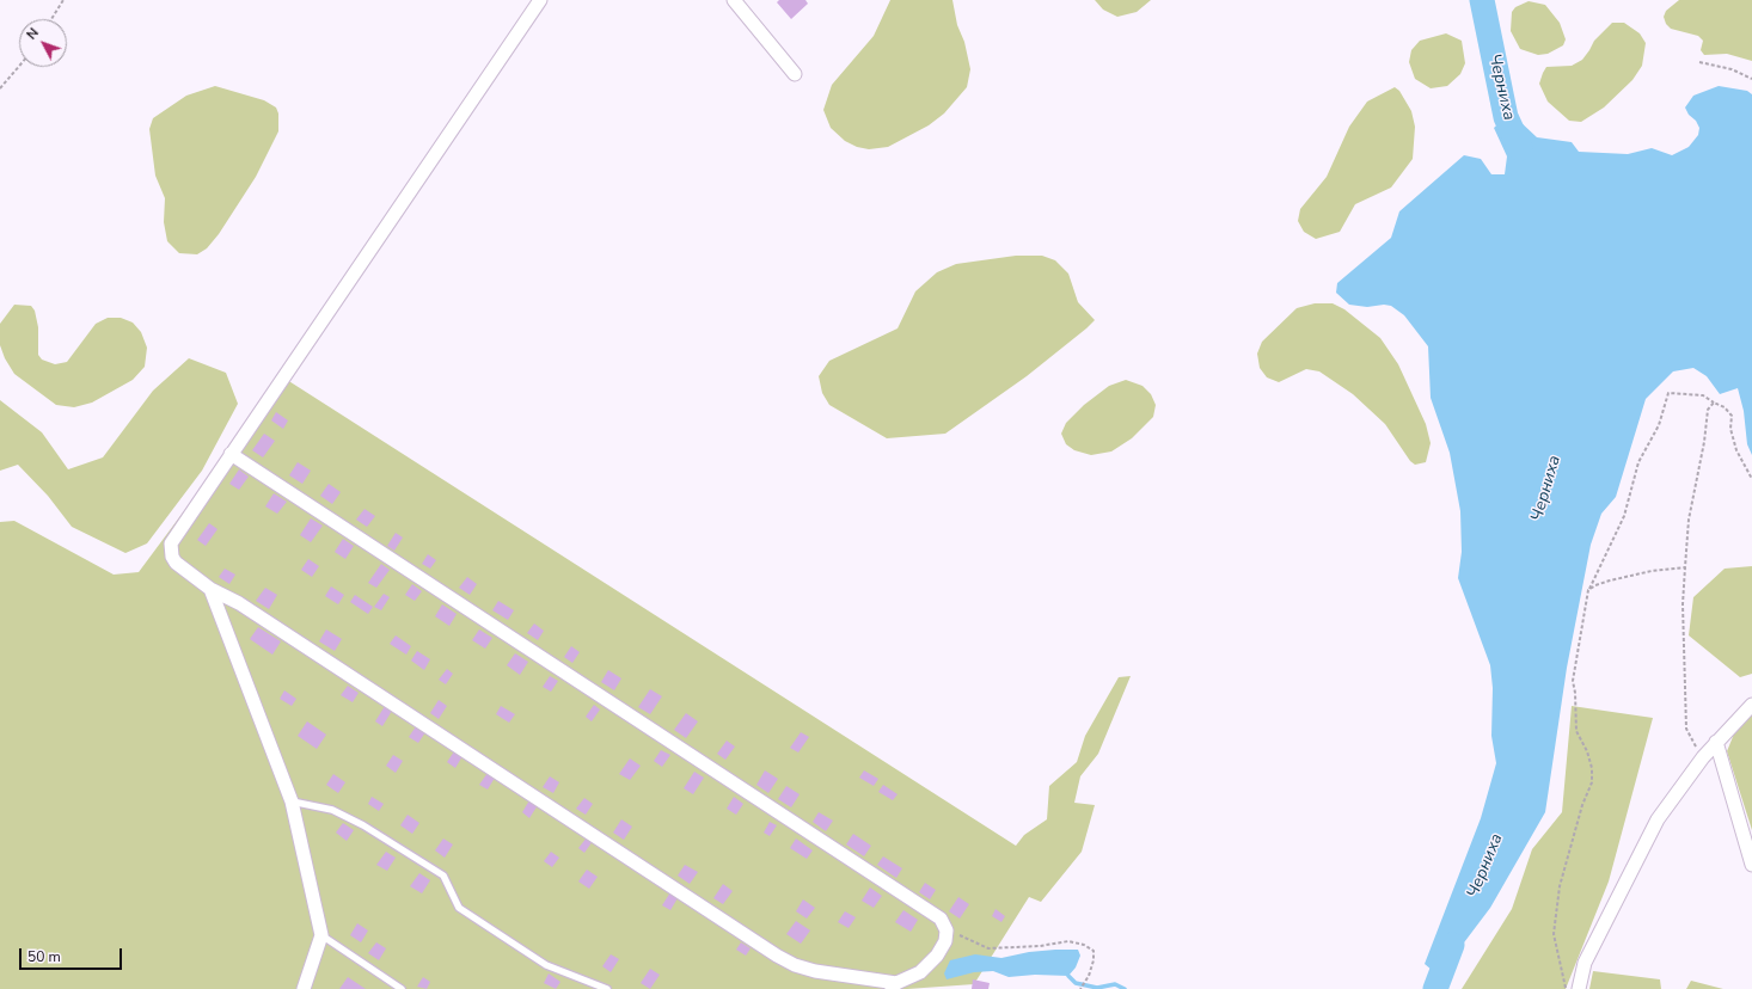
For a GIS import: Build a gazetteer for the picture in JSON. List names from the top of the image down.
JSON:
{
  "water": ["Черниха"],
  "scale_bar": "50 m",
  "north": "top left"
}
